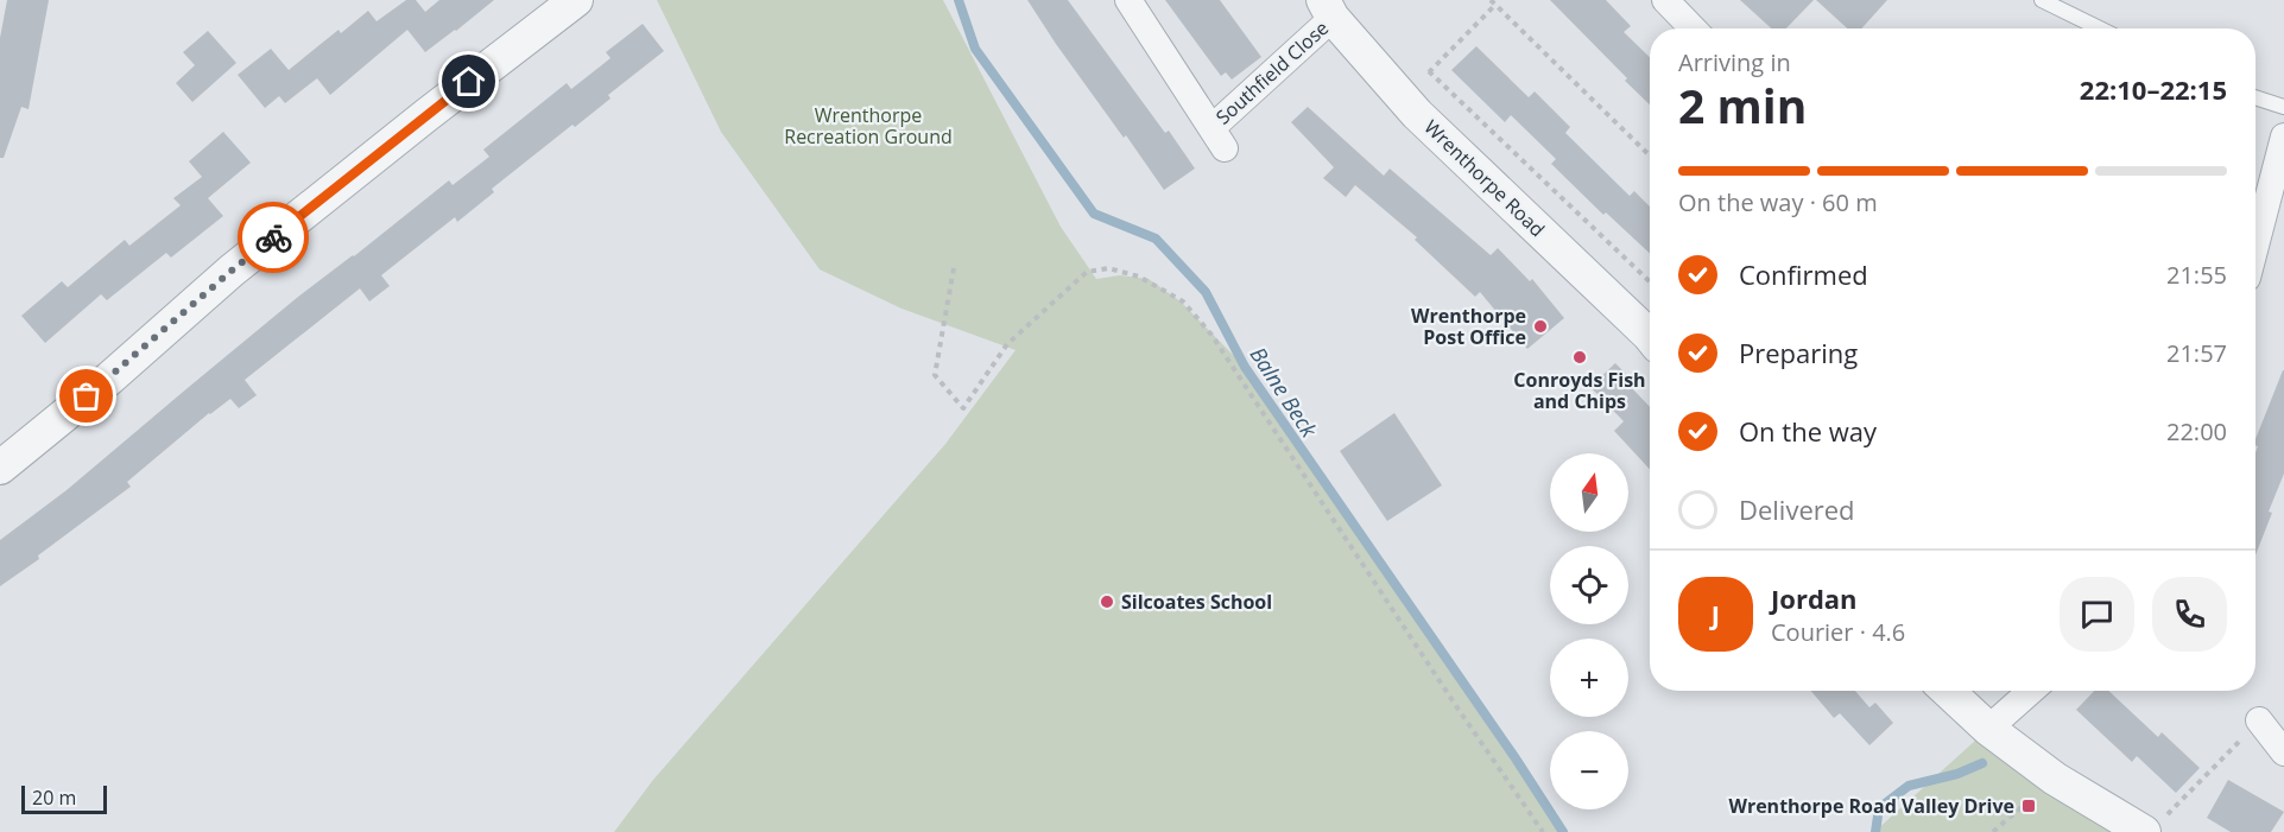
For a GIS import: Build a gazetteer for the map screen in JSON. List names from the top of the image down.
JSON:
{
  "streets": {
    "street": ["Southfield Close", "Wrenthorpe Road"]
  },
  "crossings": [
    ["Southfield Close", "Wrenthorpe Road"]
  ],
  "water": ["Balne Beck"],
  "parks": ["Wrenthorpe Recreation Ground"],
  "places": {
    "other": ["Wrenthorpe Post Office", "Conroyds Fish and Chips", "Silcoates School"],
    "transit": ["Wrenthorpe Road Valley Drive"]
  },
  "scale_bar": "20 m",
  "north": "top",
  "page": {
    "heading": ["2 min", "Arriving in", "22:10–22:15"],
    "panel": ["Jordan", "Courier · 4.6"],
    "bar": "On the way · 60 m",
    "list": [
      ["Confirmed", "21:55"],
      ["Preparing", "21:57"],
      ["On the way", "22:00"],
      "Delivered"
    ],
    "map_buttons": ["+", "−"],
    "round": "J",
    "scale": "20 m"
  }
}
